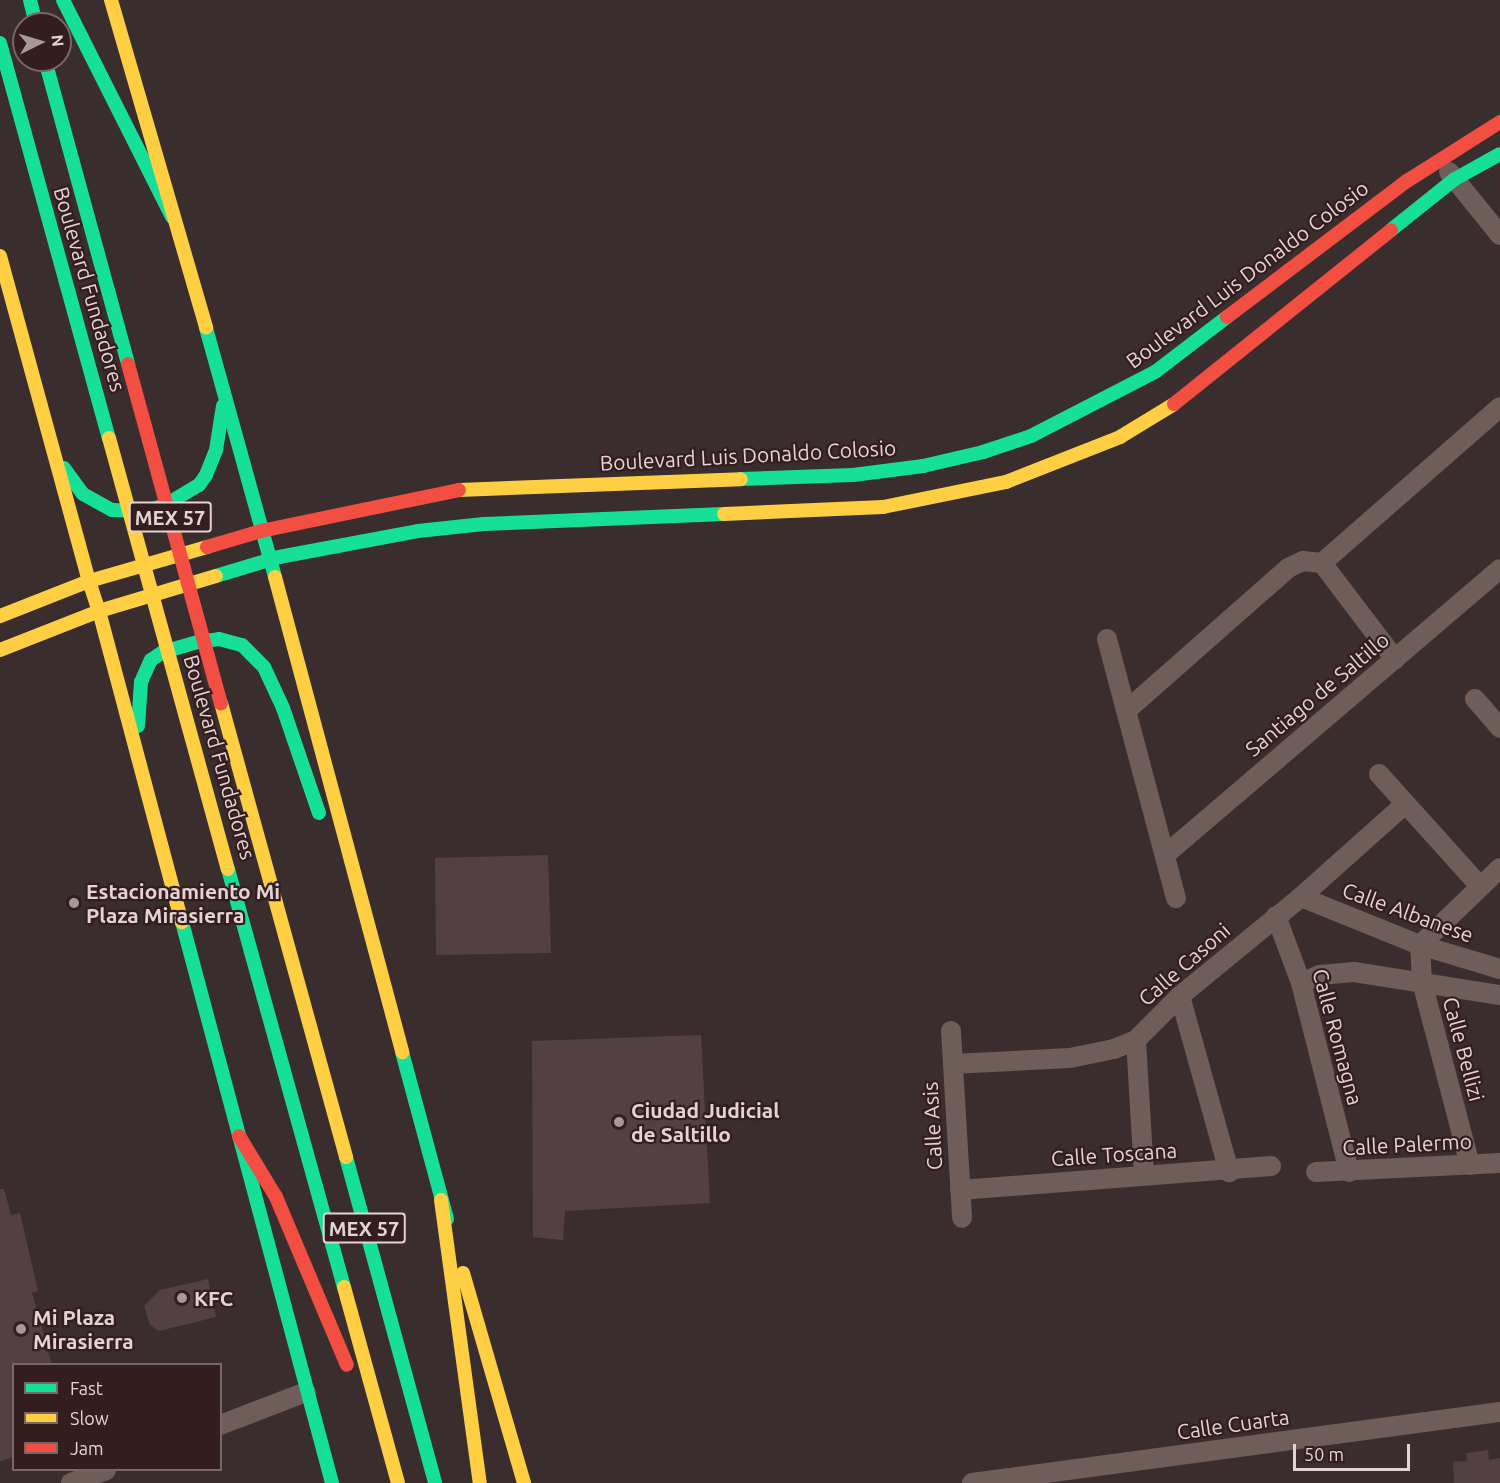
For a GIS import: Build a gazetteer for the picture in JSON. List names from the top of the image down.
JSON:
{
  "streets": {
    "main road": ["Boulevard Luis Donaldo Colosio", "Boulevard Fundadores", "MEX 57"],
    "street": [
      "Santiago de Saltillo",
      "Calle Albanese",
      "Calle Casoni",
      "Calle Romagna",
      "Calle Bellizi",
      "Calle Asis",
      "Calle Palermo",
      "Calle Toscana",
      "Calle Cuarta"
    ]
  },
  "crossings": [
    ["Calle Albanese", "Calle Casoni"],
    ["Calle Albanese", "Calle Bellizi"],
    ["Calle Casoni", "Calle Romagna"],
    ["Calle Casoni", "Calle Asis"],
    ["Calle Romagna", "Calle Palermo"],
    ["Calle Bellizi", "Calle Palermo"],
    ["Calle Asis", "Calle Toscana"]
  ],
  "places": [
    "Estacionamiento Mi Plaza Mirasierra",
    "Ciudad Judicial de Saltillo",
    "KFC",
    "Mi Plaza Mirasierra"
  ],
  "legend": ["Fast", "Slow", "Jam"],
  "scale_bar": "50 m",
  "north": "right"
}
